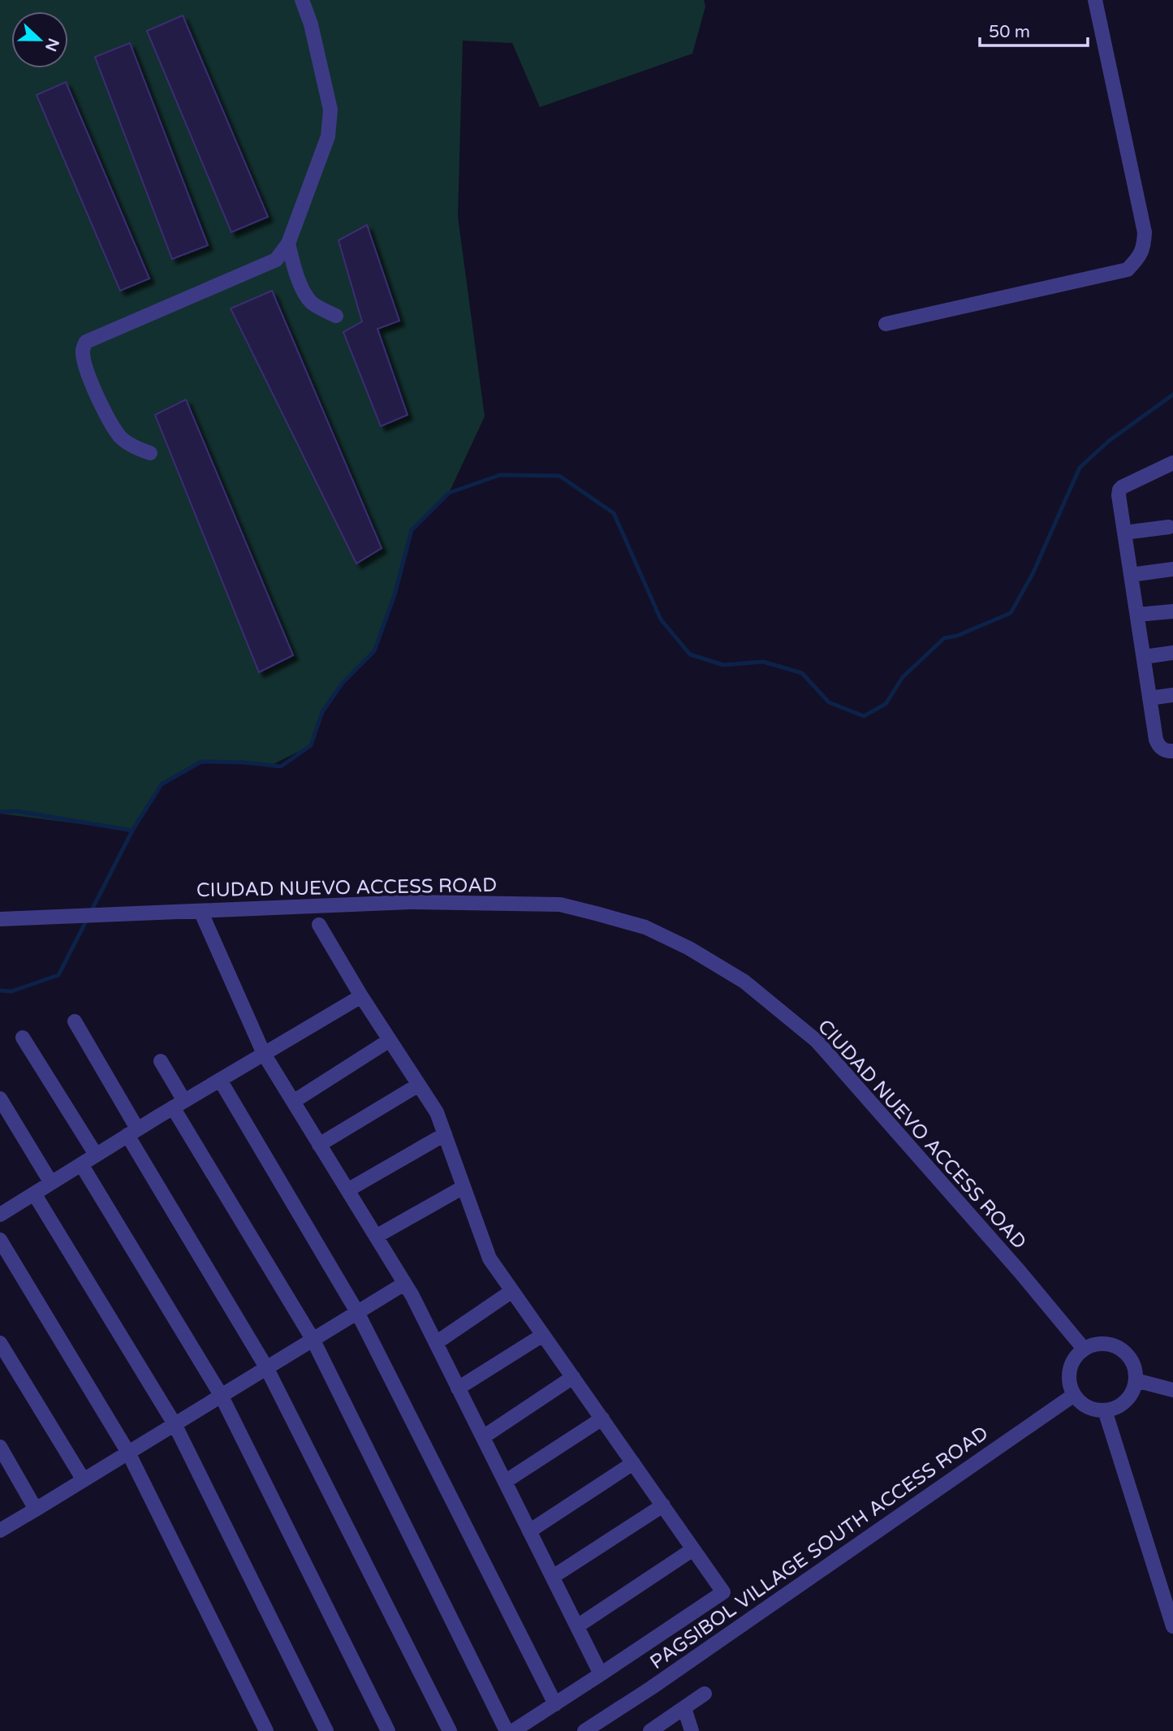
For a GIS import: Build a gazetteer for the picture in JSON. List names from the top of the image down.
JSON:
{
  "streets": {
    "street": ["CIUDAD NUEVO ACCESS ROAD", "PAGSIBOL VILLAGE SOUTH ACCESS ROAD"]
  },
  "crossings": [
    ["CIUDAD NUEVO ACCESS ROAD", "PAGSIBOL VILLAGE SOUTH ACCESS ROAD"]
  ],
  "scale_bar": "50 m",
  "north": "right"
}
